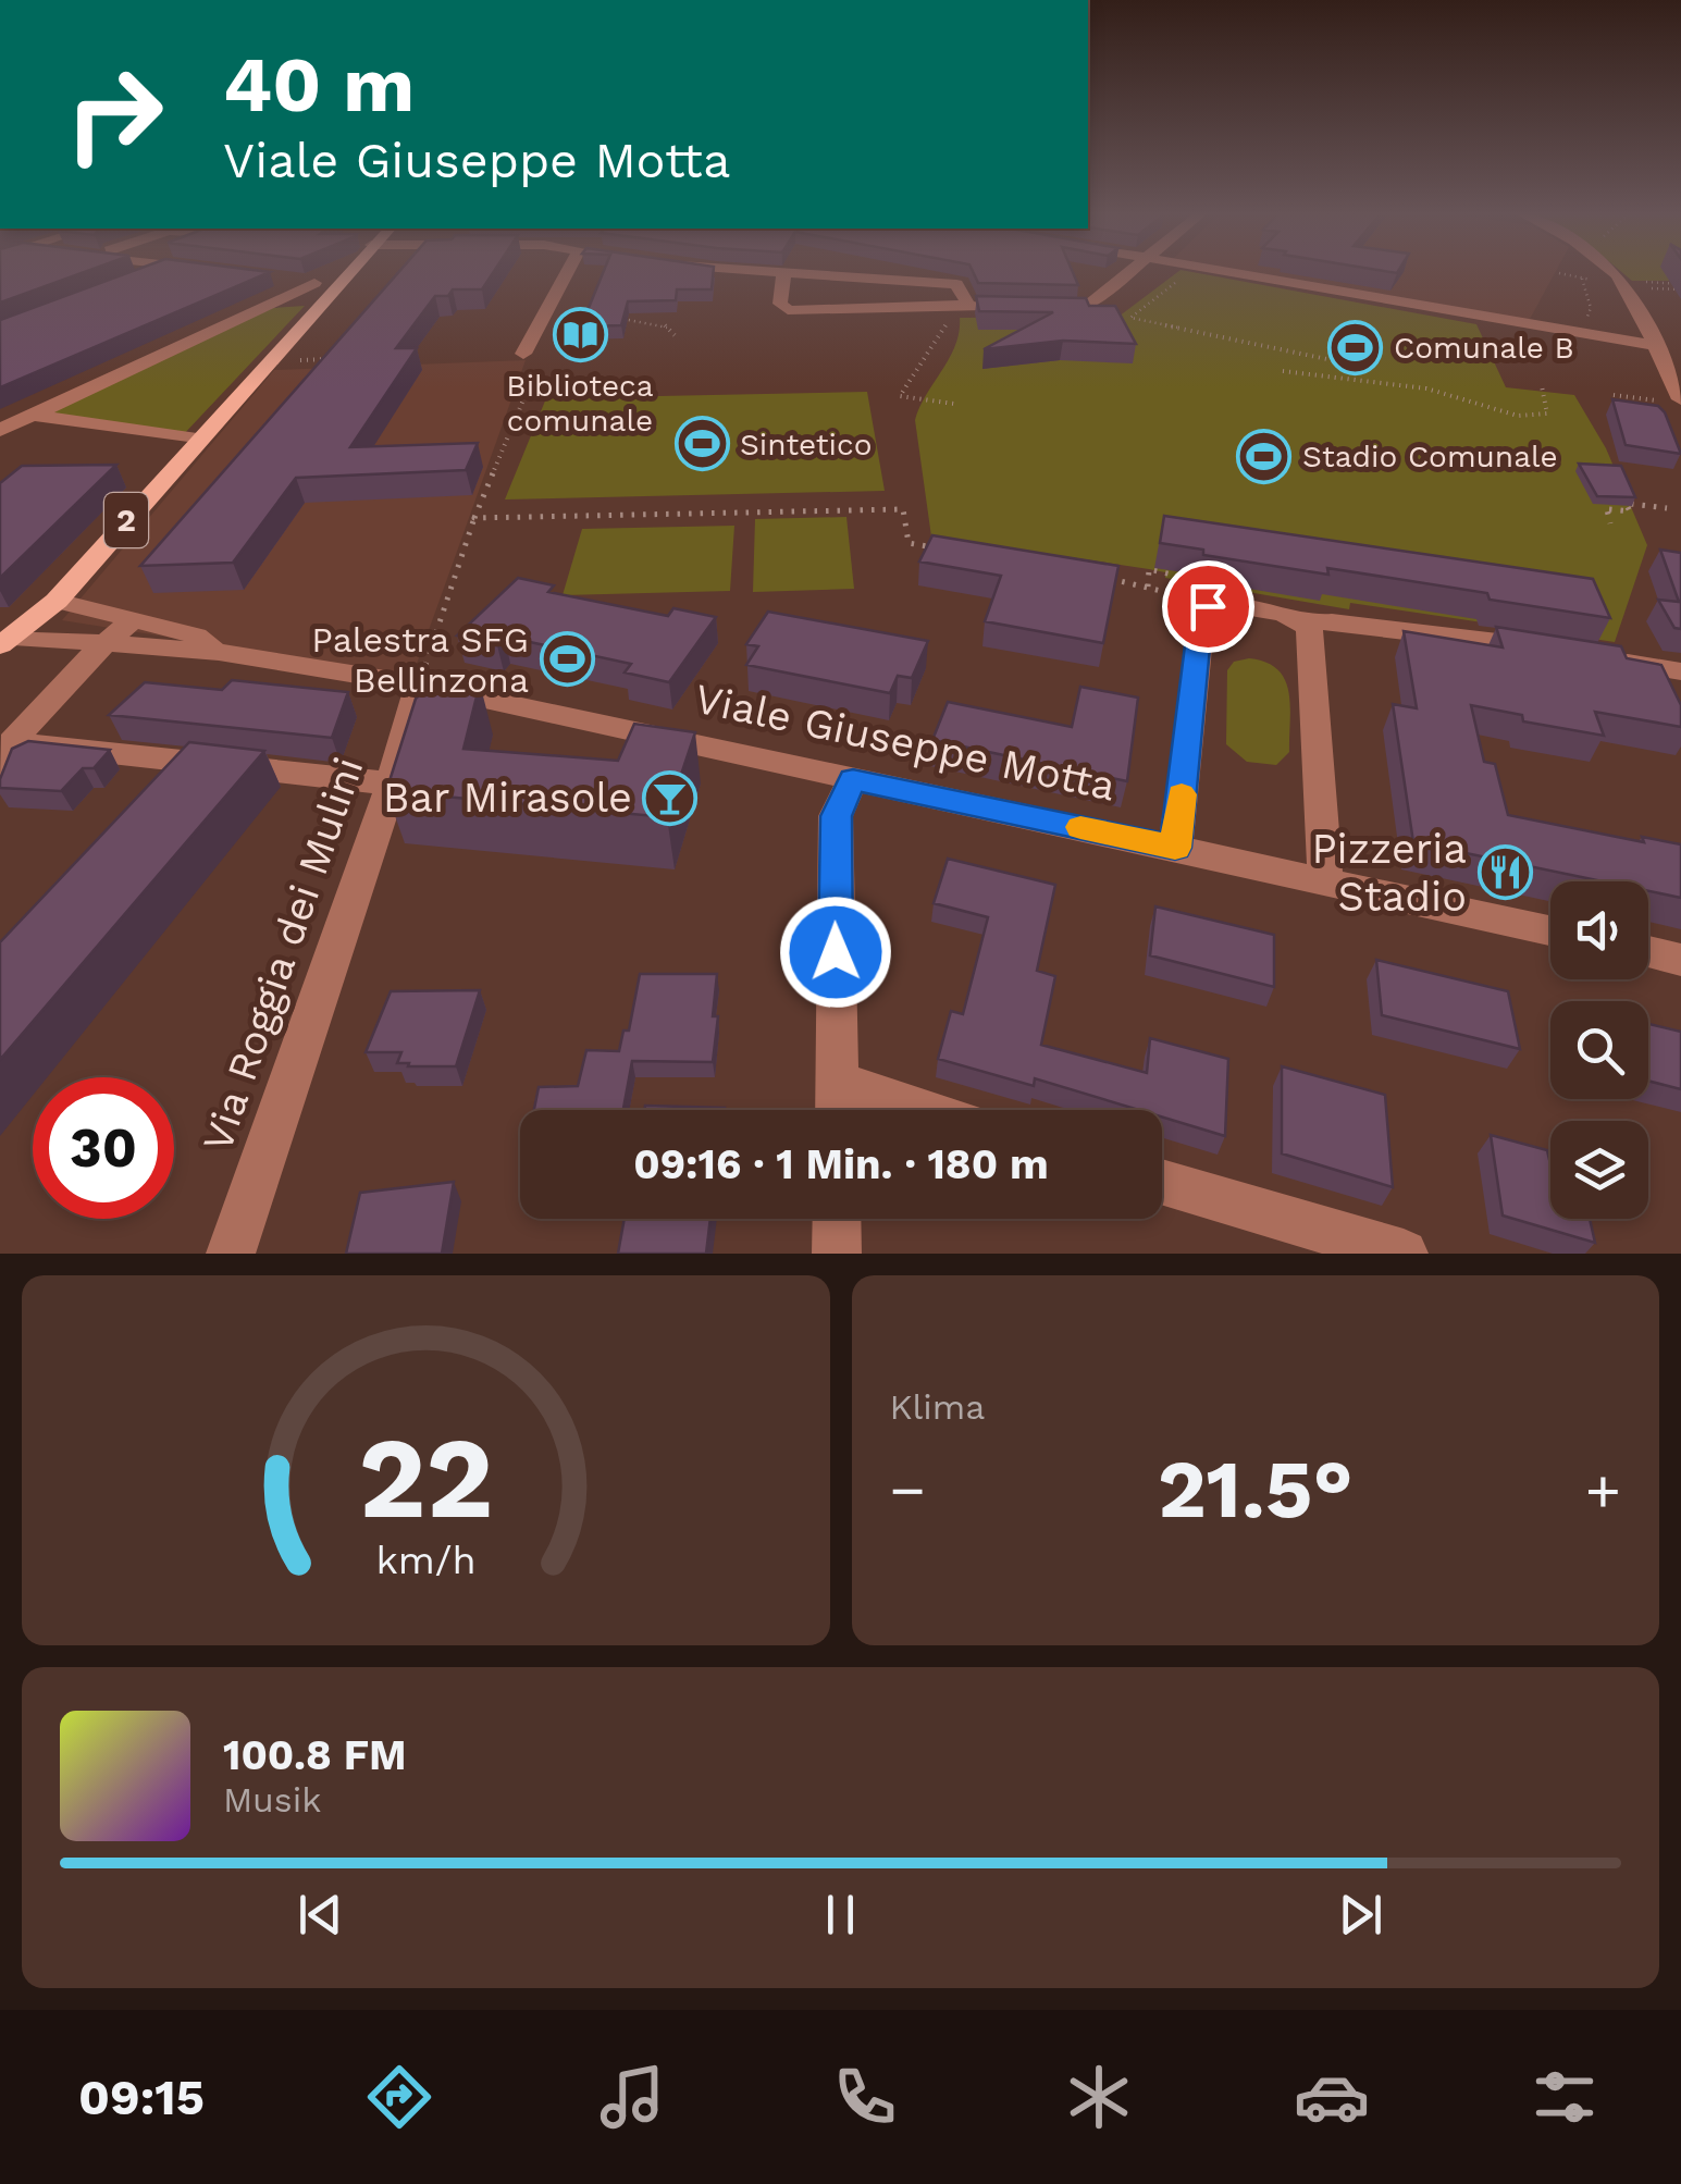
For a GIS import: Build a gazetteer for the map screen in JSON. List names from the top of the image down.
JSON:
{
  "streets": {
    "main road": ["2"],
    "street": ["Viale Giuseppe Motta", "Via Roggia dei Mulini"]
  },
  "crossings": [
    ["2", "Viale Giuseppe Motta"],
    ["Viale Giuseppe Motta", "Via Roggia dei Mulini"]
  ],
  "places": {
    "library": ["Biblioteca comunale"],
    "sports": [
      "Comunale B",
      "Sintetico",
      "Stadio Comunale",
      "Palestra SFG Bellinzona"
    ],
    "bar": ["Bar Mirasole"],
    "restaurant": ["Pizzeria Stadio"]
  },
  "page": {
    "turn": ["40 m", "Viale Giuseppe Motta"],
    "limit": "30",
    "trip": "09:16 · 1 Min. · 180 m",
    "tile": "Klima",
    "heat": ["−", "21.5°", "+"],
    "song": ["100.8 FM", "Musik"],
    "tabs": "09:15",
    "gauge": ["22", "km/h"]
  }
}
